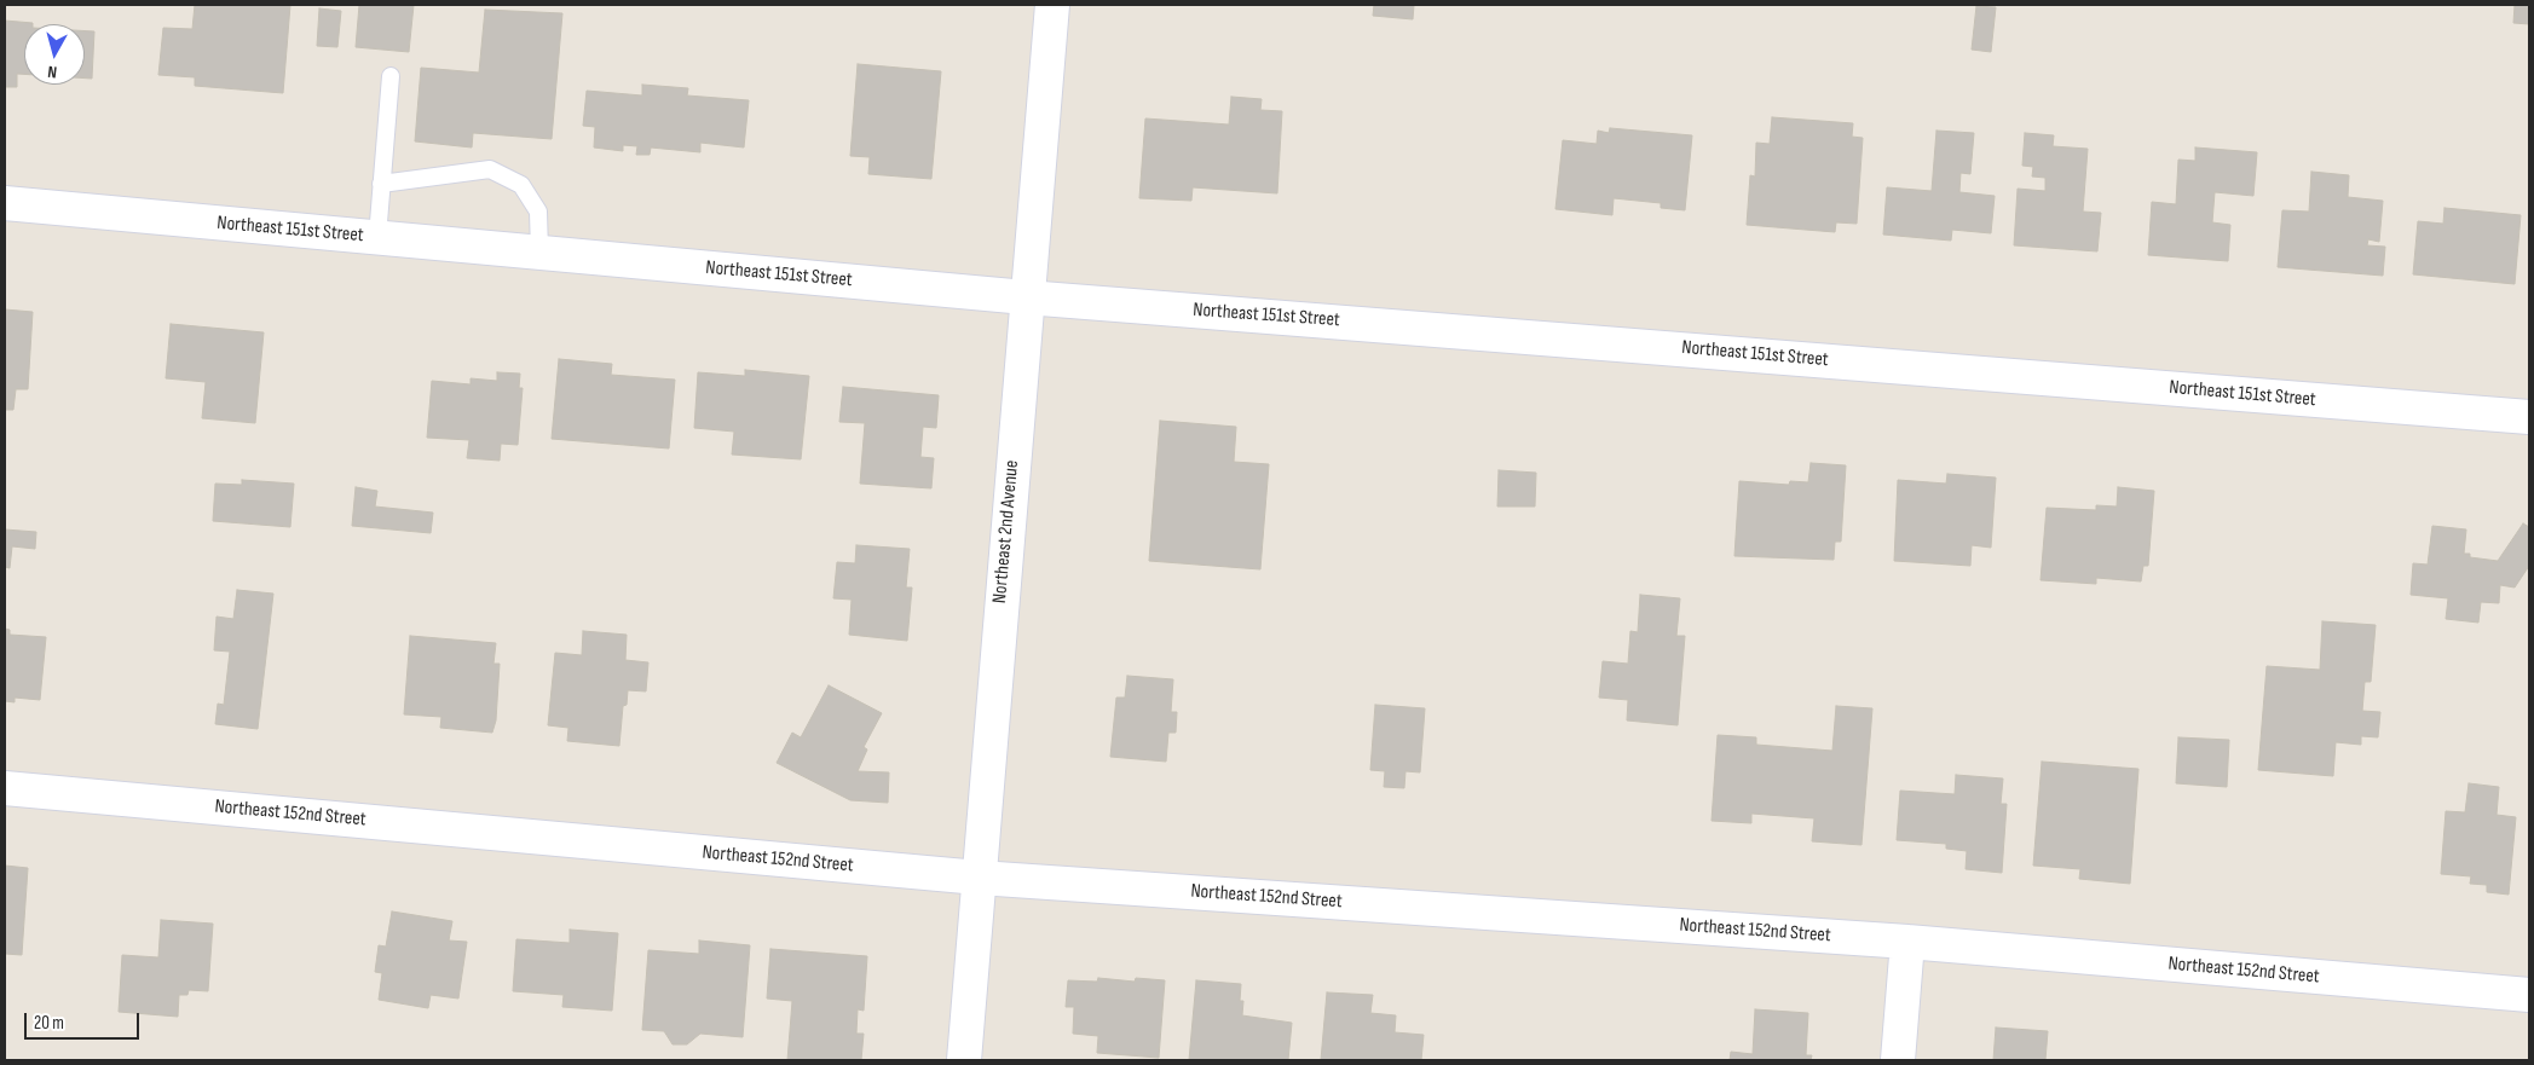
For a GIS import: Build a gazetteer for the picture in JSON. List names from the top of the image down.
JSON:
{
  "streets": {
    "street": ["Northeast 151st Street", "Northeast 2nd Avenue", "Northeast 152nd Street"]
  },
  "crossings": [
    ["Northeast 151st Street", "Northeast 2nd Avenue"],
    ["Northeast 2nd Avenue", "Northeast 152nd Street"]
  ],
  "scale_bar": "20 m",
  "north": "bottom"
}
